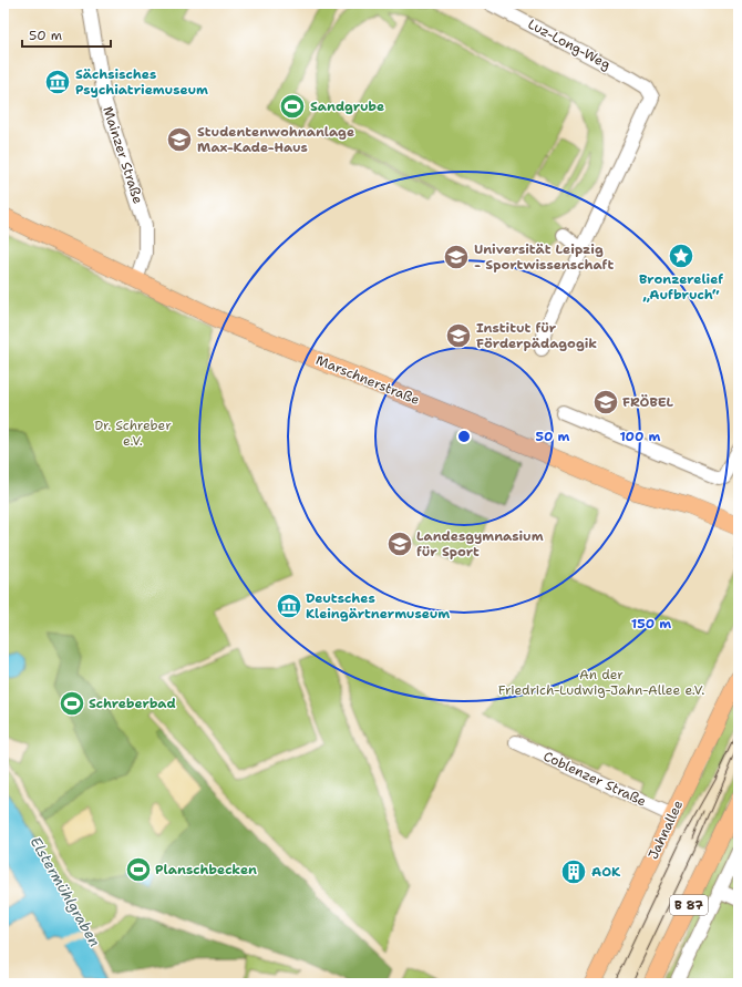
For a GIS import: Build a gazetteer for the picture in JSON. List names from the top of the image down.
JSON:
{
  "streets": {
    "main road": ["Marschnerstraße", "Jahnallee", "B 87"],
    "street": ["Luz-Long-Weg", "Mainzer Straße", "Coblenzer Straße"]
  },
  "crossings": [
    ["Mainzer Straße", "Marschnerstraße"],
    ["Coblenzer Straße", "Jahnallee"]
  ],
  "water": ["Elstermühlgraben"],
  "parks": ["Dr. Schreber e.V.", "An der Friedrich-Ludwig-Jahn-Allee e.V."],
  "places": {
    "museum": ["Sächsisches Psychiatriemuseum", "Deutsches Kleingärtnermuseum"],
    "sports": ["Sandgrube", "Schreberbad", "Planschbecken"],
    "school or university": [
      "Studentenwohnanlage Max-Kade-Haus",
      "Universität Leipzig - Sportwissenschaft",
      "Institut für Förderpädagogik",
      "FRÖBEL",
      "Landesgymnasium für Sport"
    ],
    "place": ["Bronzerelief „Aufbruch“"],
    "building": ["AOK"]
  },
  "scale_bar": "50 m",
  "rings": ["50 m", "100 m", "150 m"]
}
